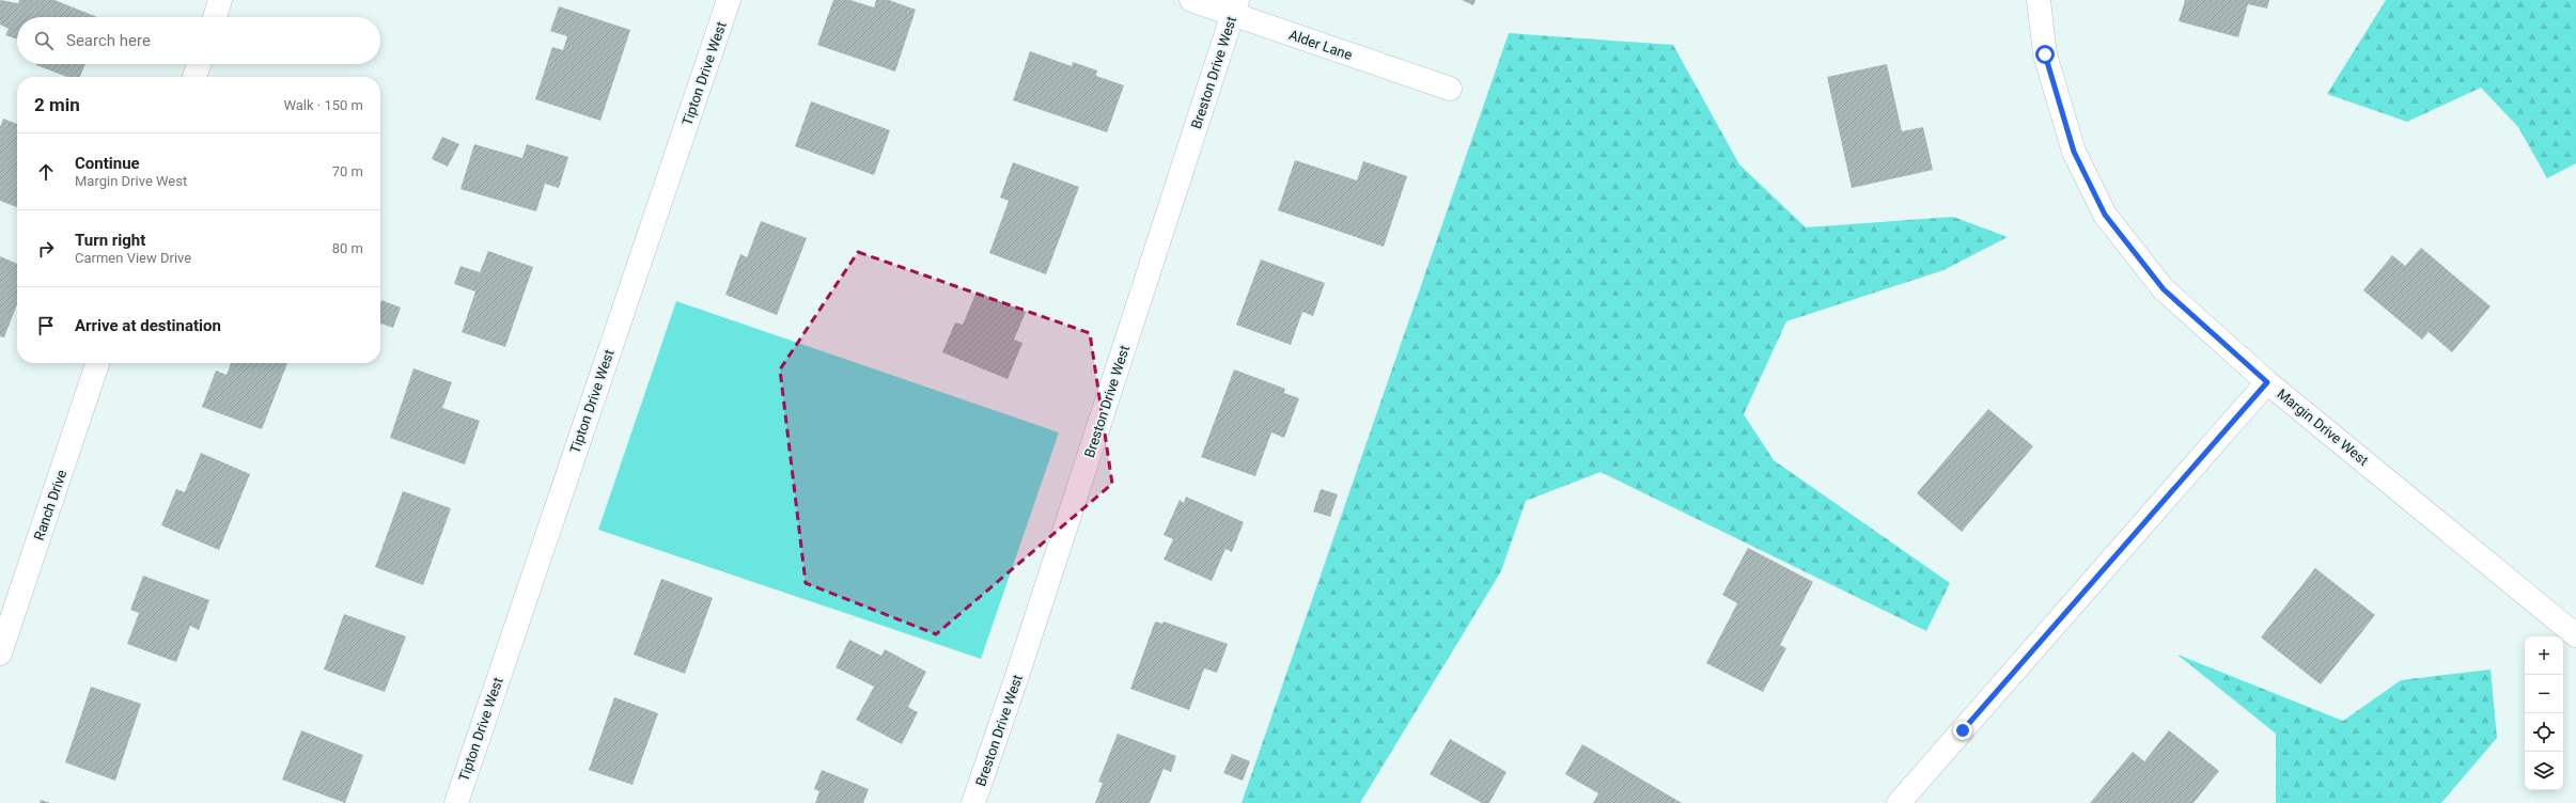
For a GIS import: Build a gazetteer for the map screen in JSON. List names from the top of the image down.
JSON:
{
  "streets": {
    "street": [
      "Alder Lane",
      "Breston Drive West",
      "Tipton Drive West",
      "Margin Drive West",
      "Ranch Drive"
    ]
  },
  "crossings": [
    ["Alder Lane", "Breston Drive West"]
  ],
  "page": {
    "search": "Search here",
    "heading": ["2 min", "Walk · 150 m"],
    "list": [
      ["Continue", "Margin Drive West", "70 m"],
      ["Turn right", "Carmen View Drive", "80 m"],
      "Arrive at destination"
    ],
    "map_buttons": ["+", "−"]
  }
}
